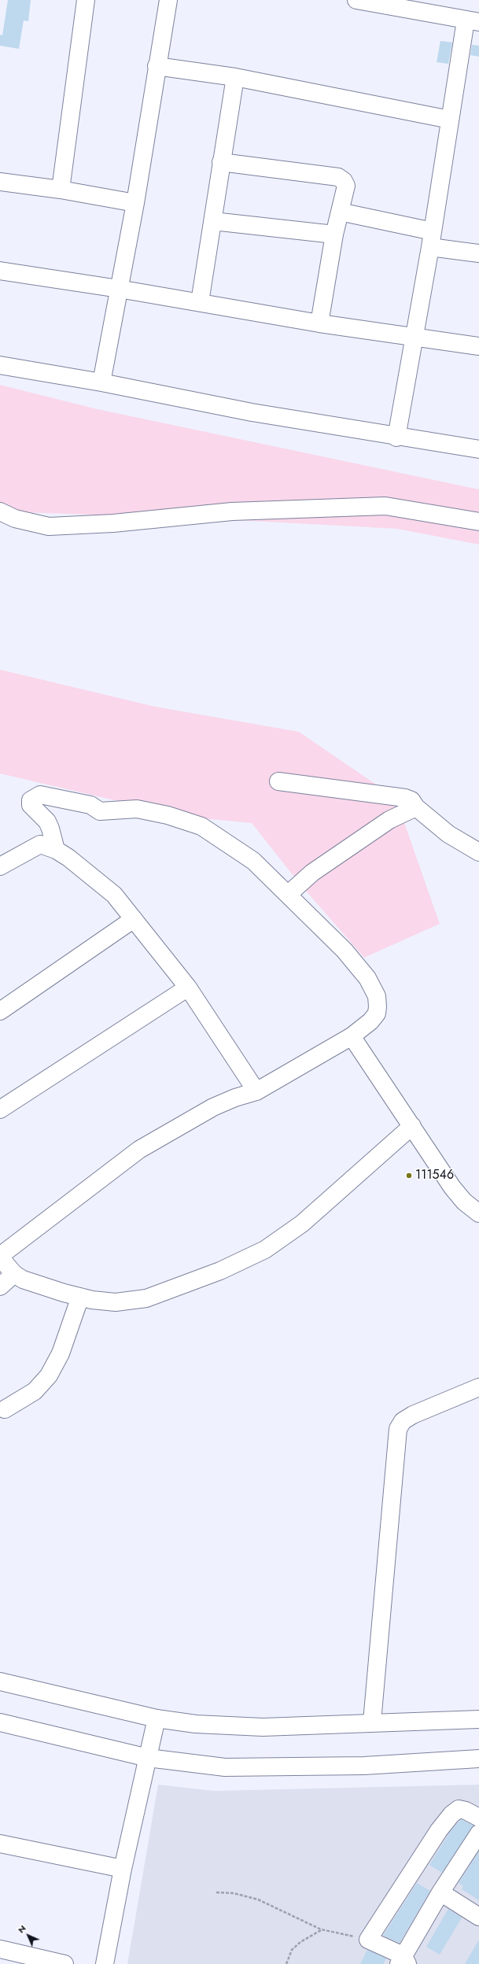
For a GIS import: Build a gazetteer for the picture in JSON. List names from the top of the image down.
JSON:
{
  "places": ["111546"],
  "north": "top left"
}
